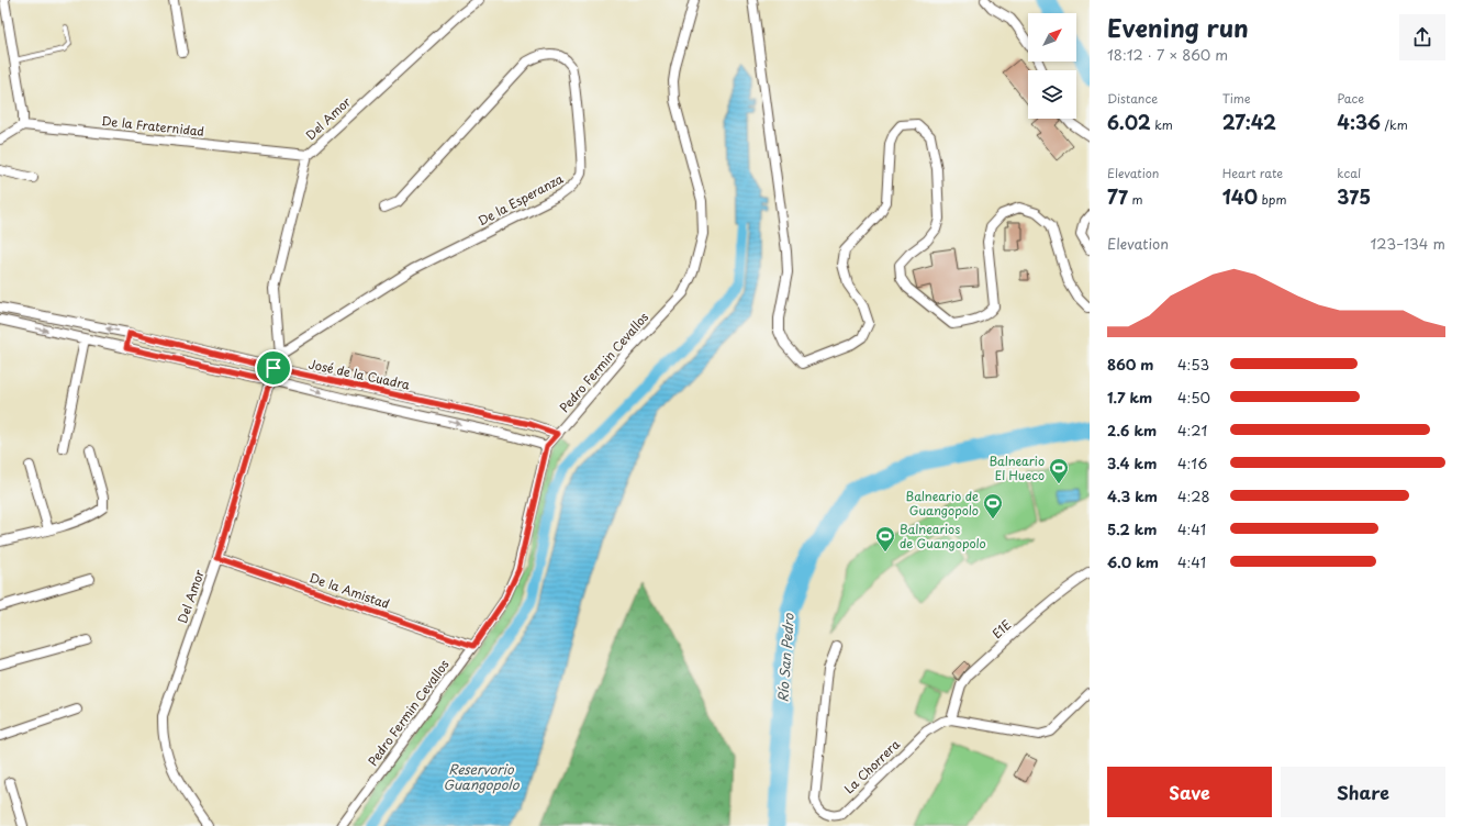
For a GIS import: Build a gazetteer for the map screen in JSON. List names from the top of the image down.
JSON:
{
  "streets": {
    "street": [
      "Del Amor",
      "De la Fraternidad",
      "De la Esperanza",
      "Pedro Fermin Cevallos",
      "José de la Cuadra",
      "De la Amistad",
      "E1E",
      "La Chorrera"
    ]
  },
  "crossings": [
    ["Del Amor", "De la Fraternidad"],
    ["Del Amor", "De la Esperanza"],
    ["Del Amor", "José de la Cuadra"],
    ["Del Amor", "De la Amistad"],
    ["Pedro Fermin Cevallos", "José de la Cuadra"],
    ["Pedro Fermin Cevallos", "De la Amistad"],
    ["E1E", "La Chorrera"]
  ],
  "water": ["Río San Pedro", "Reservorio Guangopolo"],
  "places": {
    "sports": ["Balneario El Hueco", "Balneario de Guangopolo", "Balnearios de Guangopolo"]
  },
  "north": "top right",
  "page": {
    "heading": ["Evening run", "18:12 · 7 × 860 m"],
    "stats": [
      ["Distance", "6.02 km"],
      ["Time", "27:42"],
      ["Pace", "4:36 /km"],
      ["Elevation", "77 m"],
      ["Heart rate", "140 bpm"],
      ["kcal", "375"]
    ],
    "chart": ["Elevation", "123–134 m"],
    "list": [
      {
        "name": "860 m",
        "note": "4:53"
      },
      {
        "name": "1.7 km",
        "note": "4:50"
      },
      {
        "name": "2.6 km",
        "note": "4:21"
      },
      {
        "name": "3.4 km",
        "note": "4:16"
      },
      {
        "name": "4.3 km",
        "note": "4:28"
      },
      {
        "name": "5.2 km",
        "note": "4:41"
      },
      {
        "name": "6.0 km",
        "note": "4:41"
      }
    ],
    "buttons": ["Save", "Share"]
  }
}
